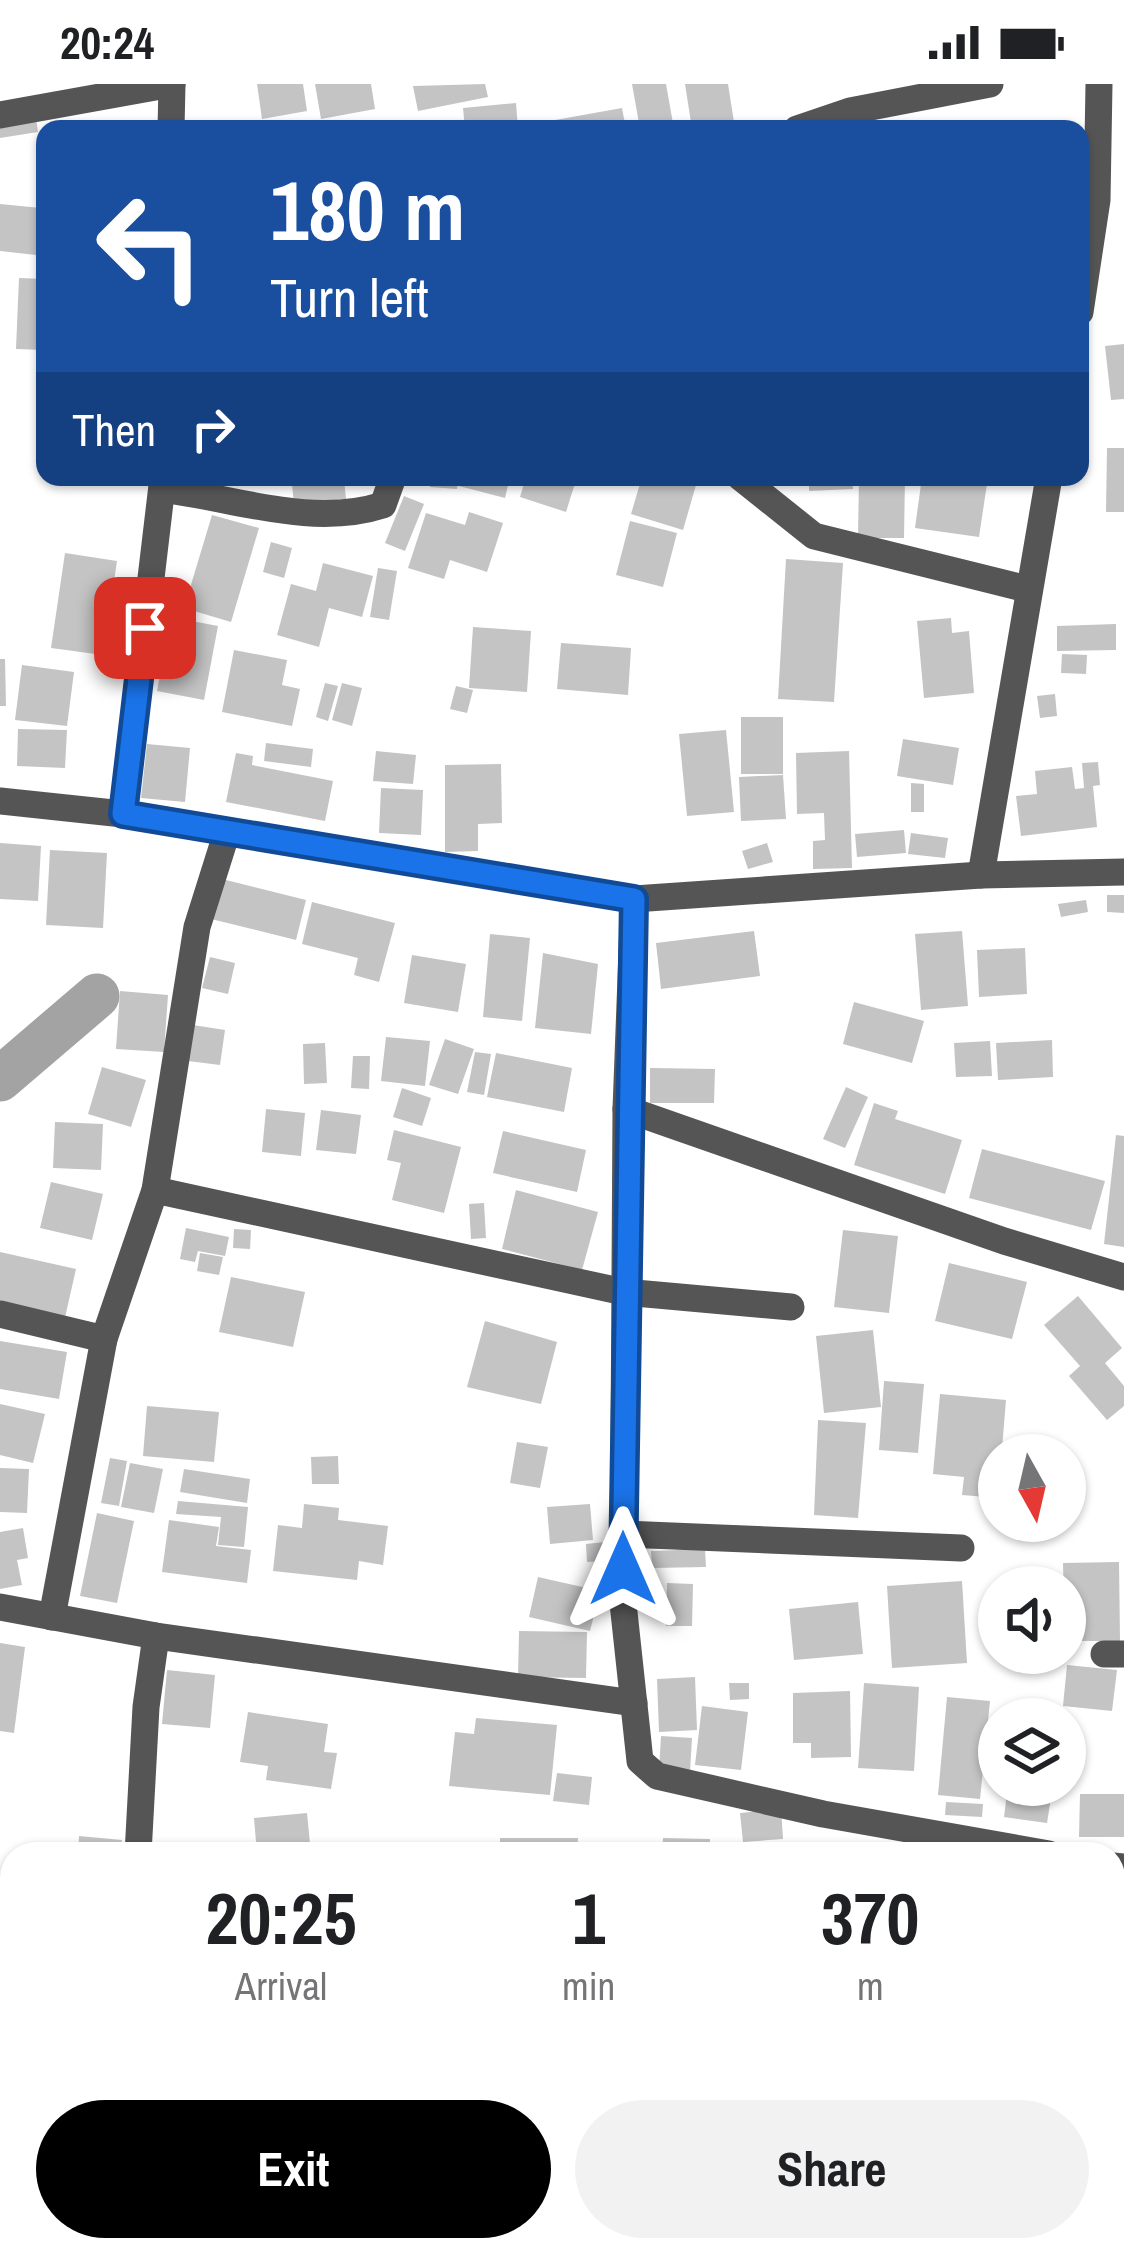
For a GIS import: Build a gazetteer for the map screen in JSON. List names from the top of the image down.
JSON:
{
  "north": "bottom",
  "page": {
    "status": "20:24",
    "turn": ["180 m", "Turn left"],
    "then": "Then",
    "eta": [
      "20:25",
      "Arrival",
      "1",
      "min",
      "370",
      "m"
    ],
    "buttons": ["Exit", "Share"]
  }
}
